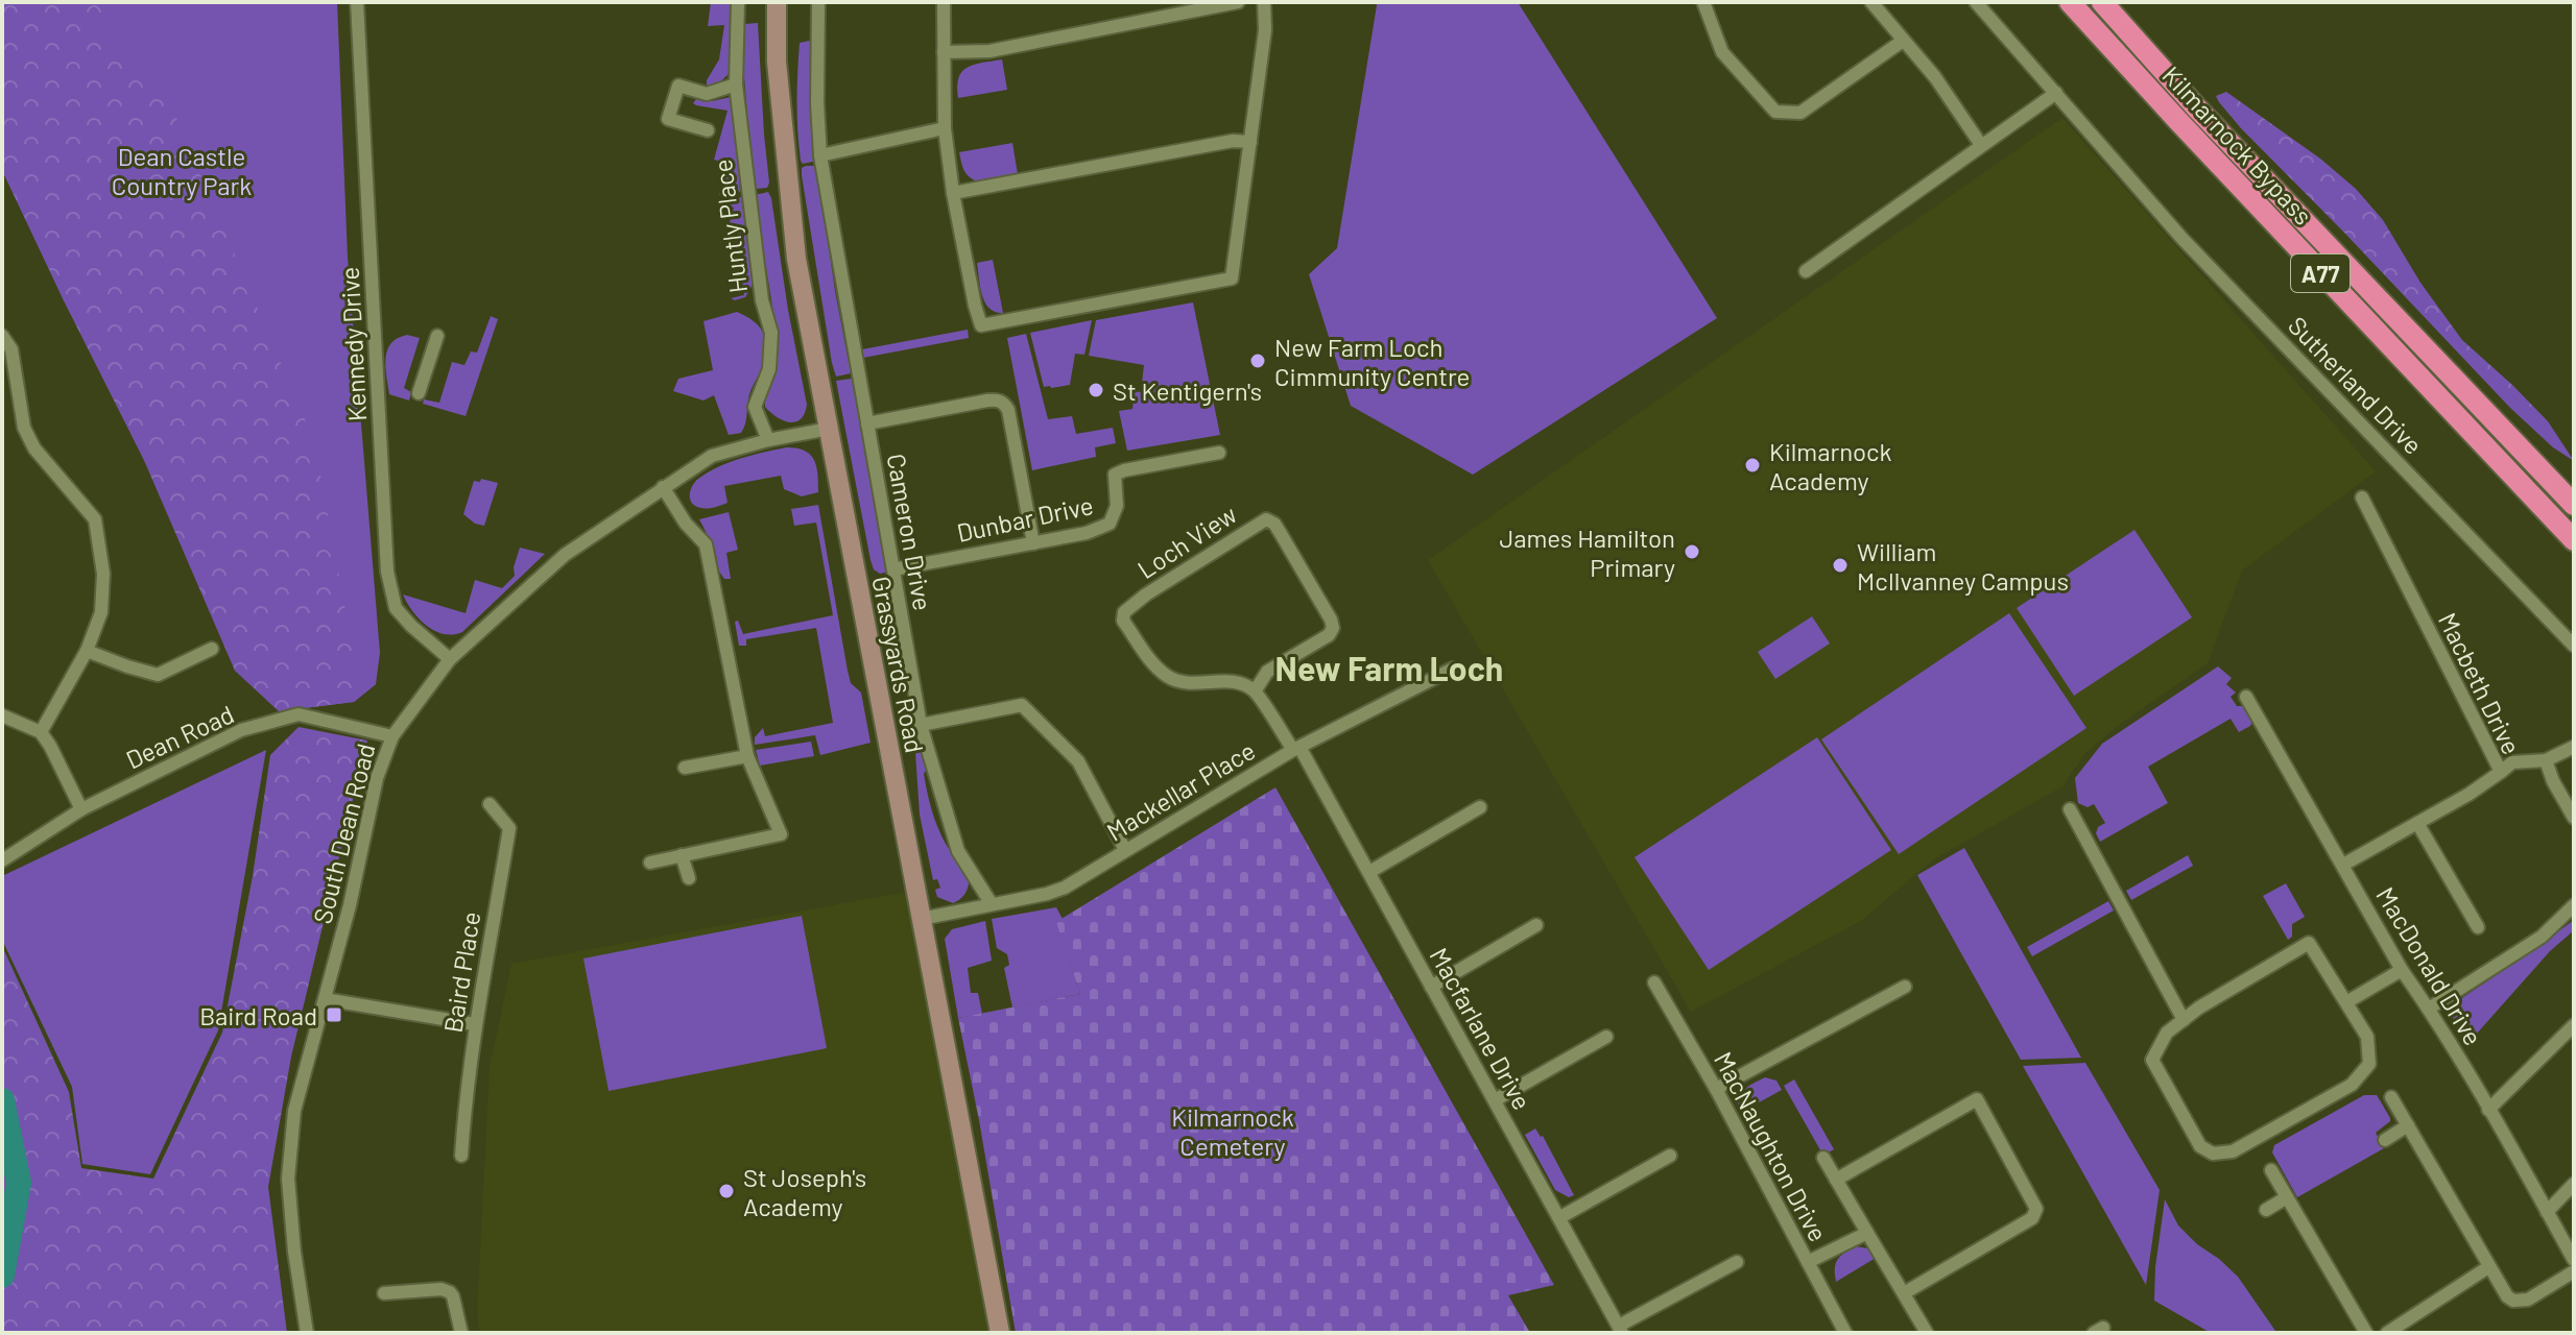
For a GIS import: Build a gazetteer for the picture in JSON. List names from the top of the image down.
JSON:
{
  "streets": {
    "highway": ["Kilmarnock Bypass", "A77"],
    "main road": ["Grassyards Road"],
    "street": [
      "Huntly Place",
      "Kennedy Drive",
      "Sutherland Drive",
      "Dunbar Drive",
      "Cameron Drive",
      "Loch View",
      "Macbeth Drive",
      "Dean Road",
      "Mackellar Place",
      "South Dean Road",
      "MacDonald Drive",
      "Baird Place",
      "Macfarlane Drive",
      "MacNaughton Drive"
    ]
  },
  "crossings": [
    ["Huntly Place", "South Dean Road"],
    ["Kennedy Drive", "South Dean Road"],
    ["Dunbar Drive", "Cameron Drive"],
    ["Cameron Drive", "Mackellar Place"],
    ["Grassyards Road", "Mackellar Place"],
    ["Grassyards Road", "South Dean Road"],
    ["Macbeth Drive", "MacDonald Drive"],
    ["Dean Road", "South Dean Road"],
    ["Mackellar Place", "Macfarlane Drive"]
  ],
  "districts": ["New Farm Loch"],
  "parks": ["Dean Castle Country Park", "Kilmarnock Cemetery"],
  "places": {
    "other": [
      "New Farm Loch Cimmunity Centre",
      "St Kentigern's",
      "Kilmarnock Academy",
      "James Hamilton Primary",
      "William McIlvanney Campus",
      "St Joseph's Academy"
    ],
    "transit": ["Baird Road"]
  }
}
